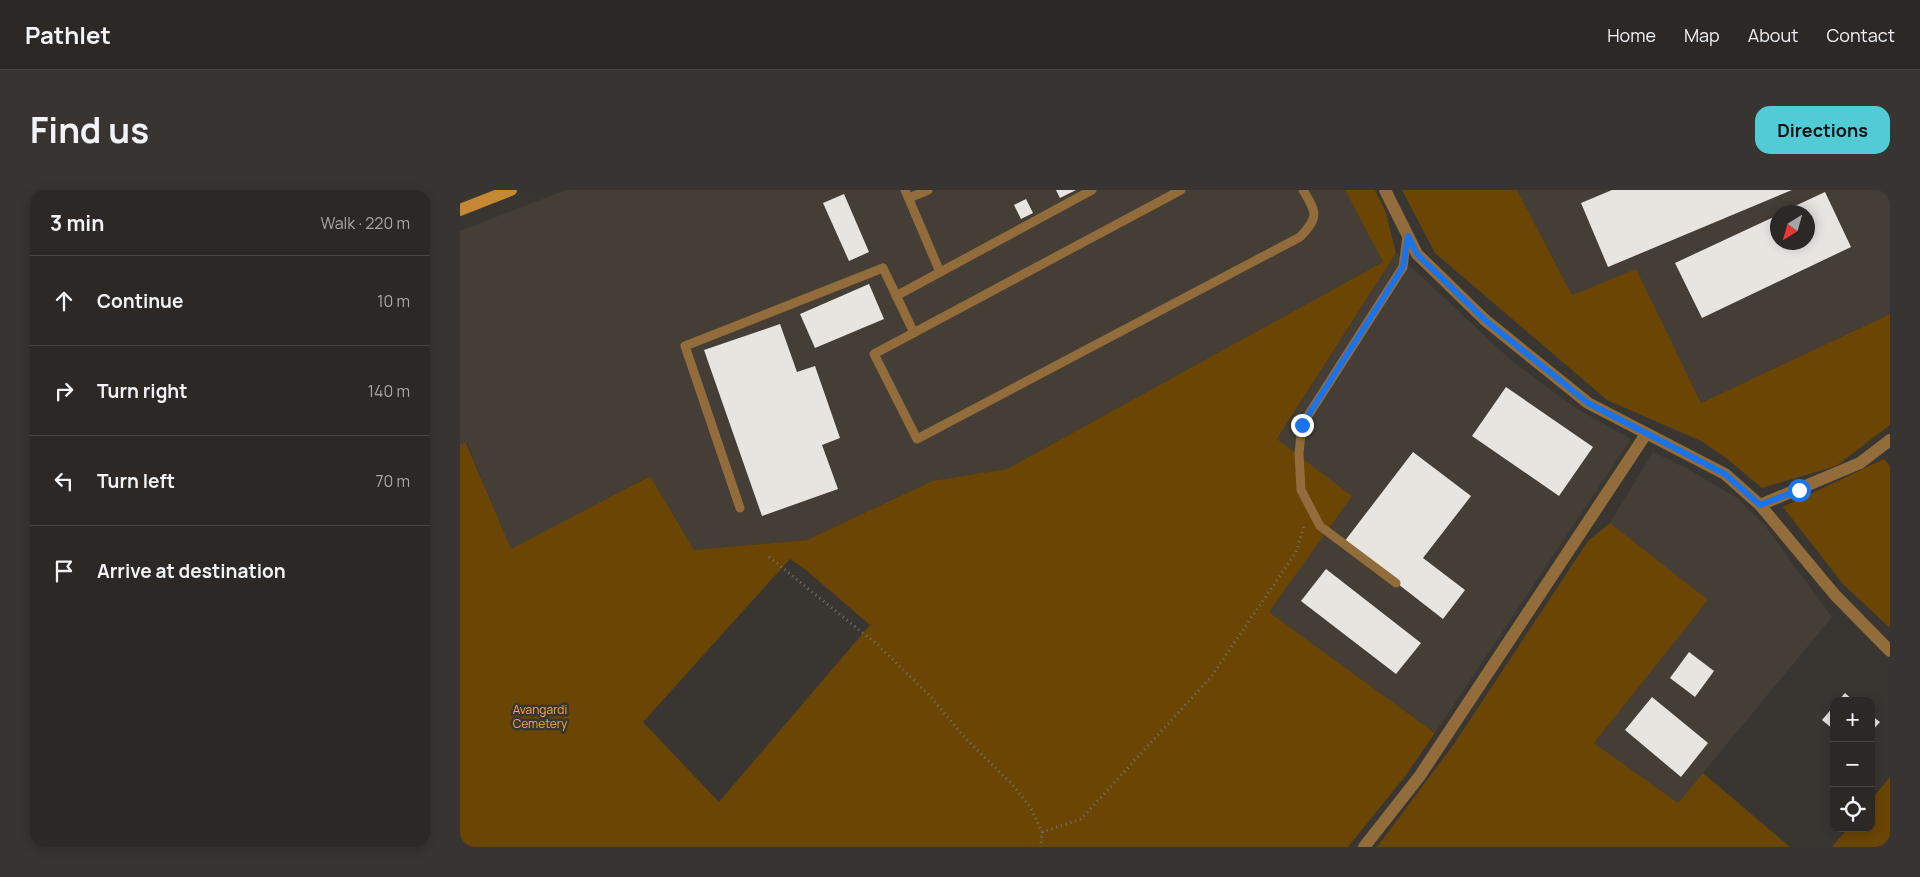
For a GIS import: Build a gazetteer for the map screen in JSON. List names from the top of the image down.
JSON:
{
  "parks": ["Avangardi Cemetery"],
  "north": "bottom left",
  "page": {
    "header": "Pathlet",
    "nav": [
      "Home",
      "Map",
      "About",
      "Contact"
    ],
    "title": "Find us",
    "buttons": "Directions",
    "heading": ["3 min", "Walk · 220 m"],
    "list": [
      ["Continue", "10 m"],
      ["Turn right", "140 m"],
      ["Turn left", "70 m"],
      "Arrive at destination"
    ],
    "map_buttons": ["+", "−"]
  }
}
